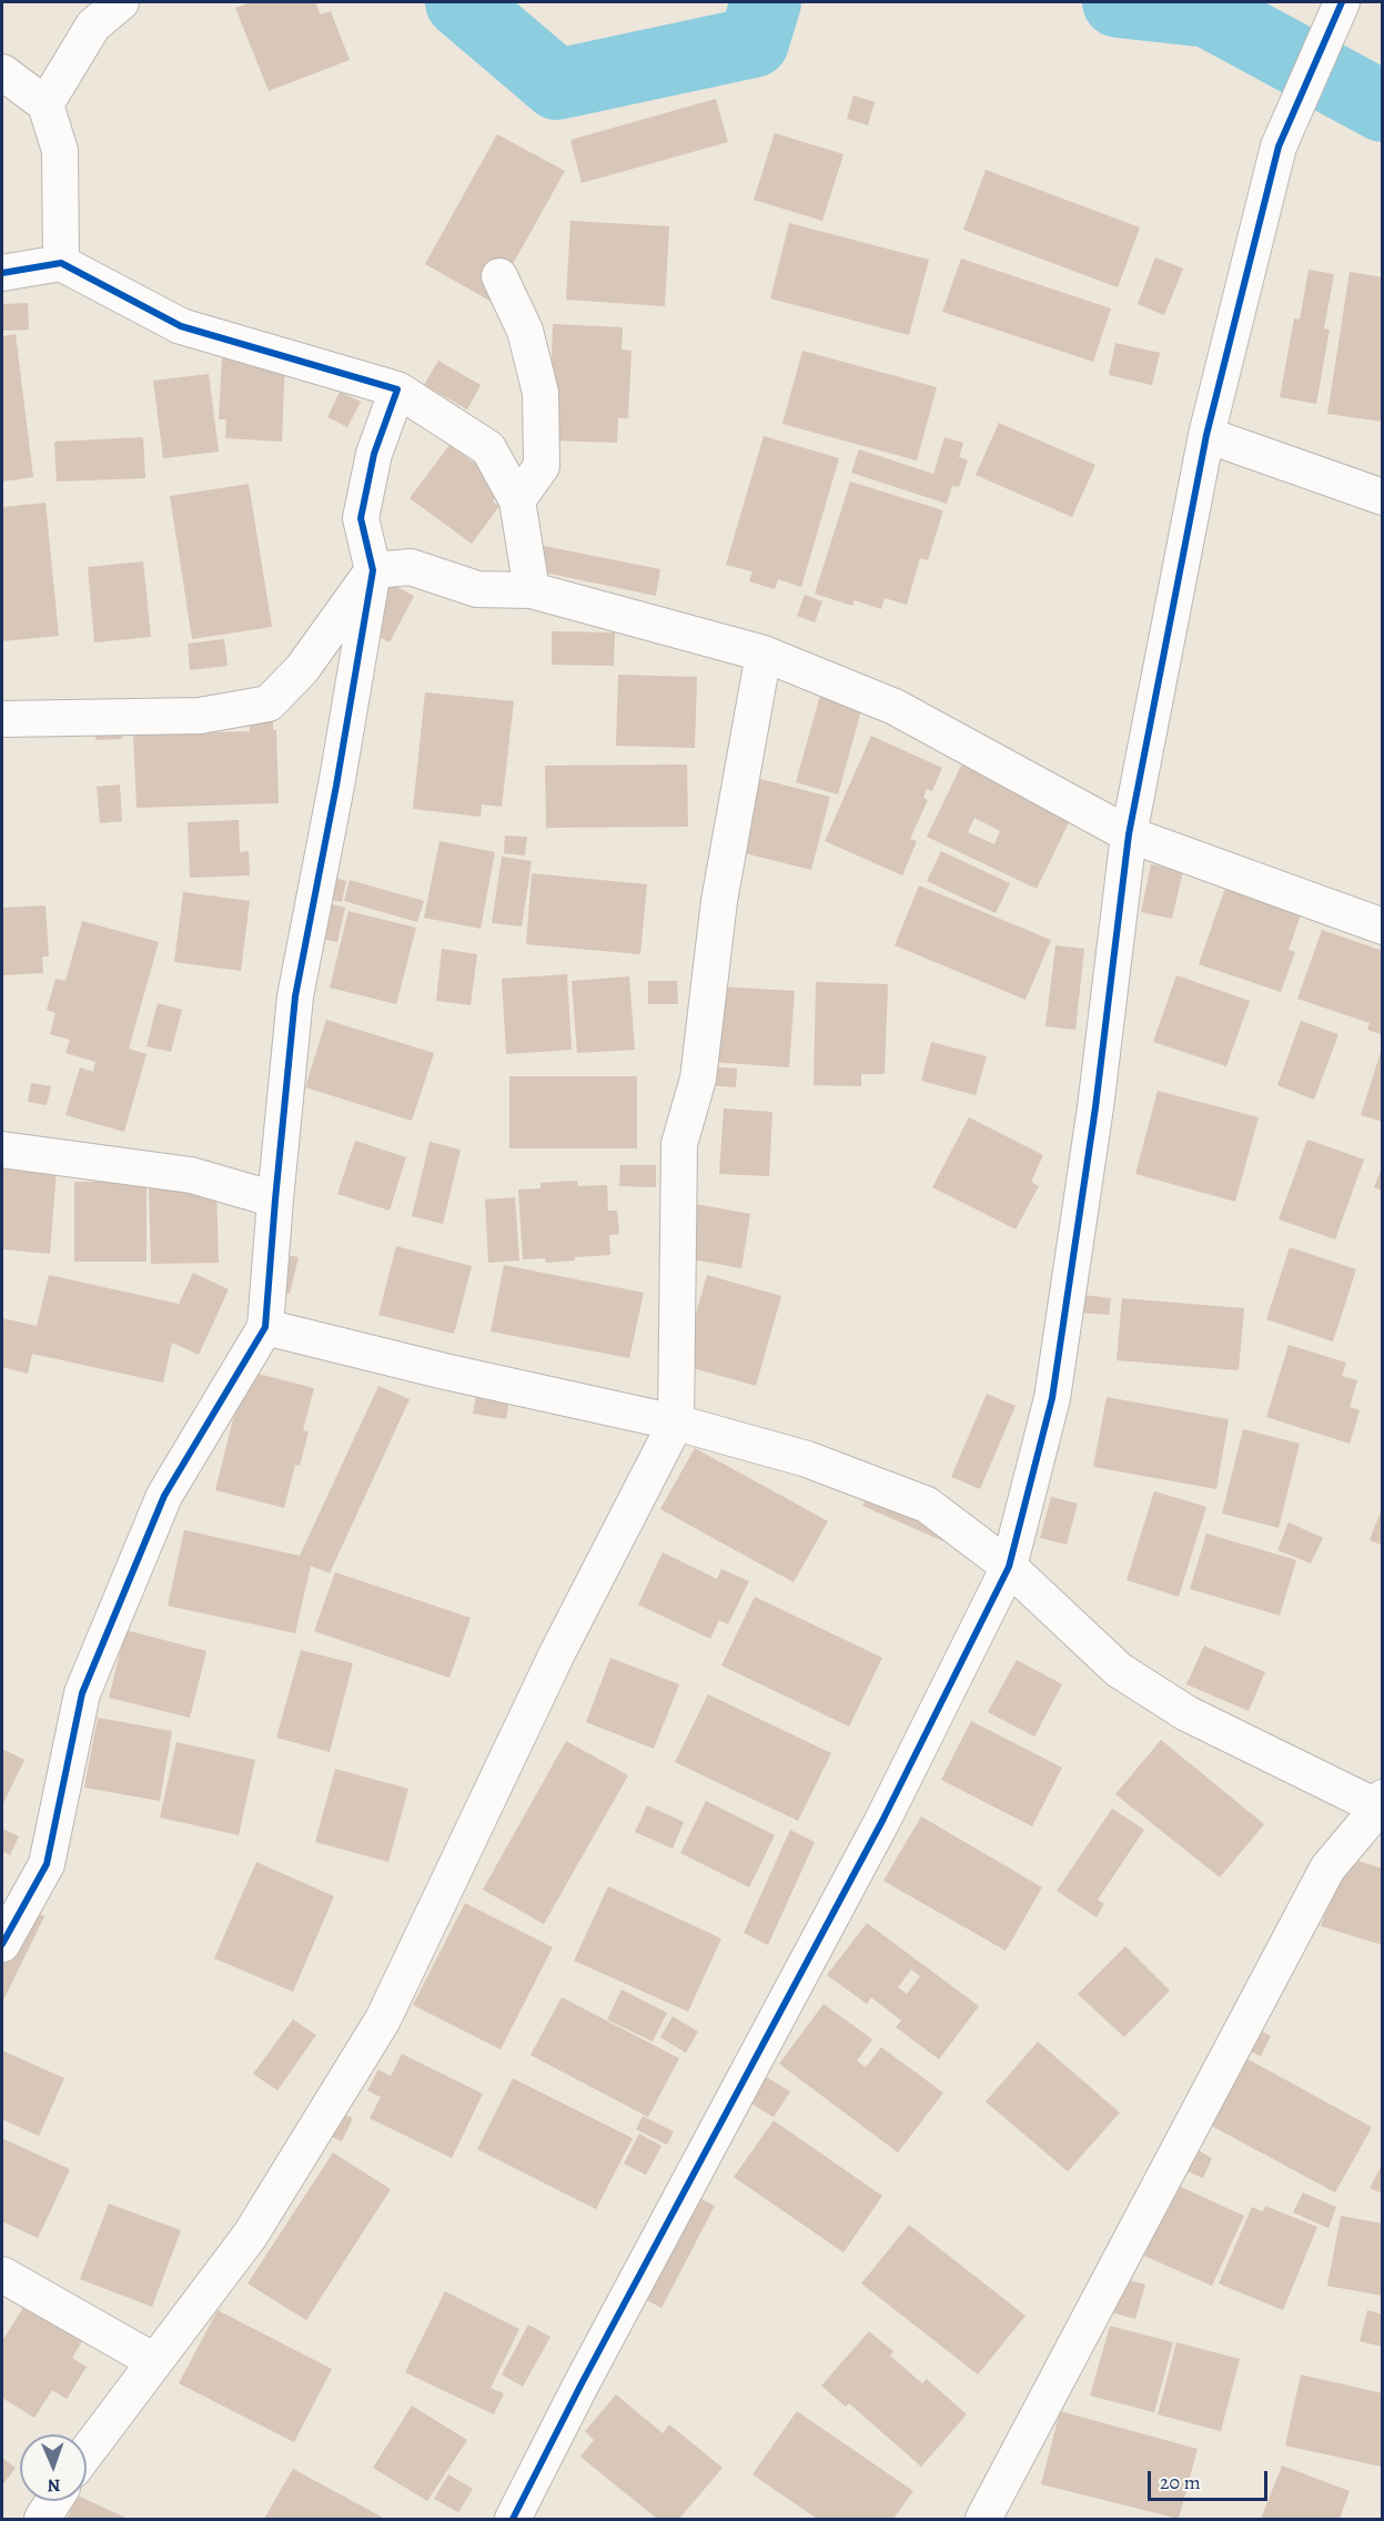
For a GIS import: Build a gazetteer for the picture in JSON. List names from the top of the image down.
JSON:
{
  "scale_bar": "20 m",
  "north": "bottom"
}
